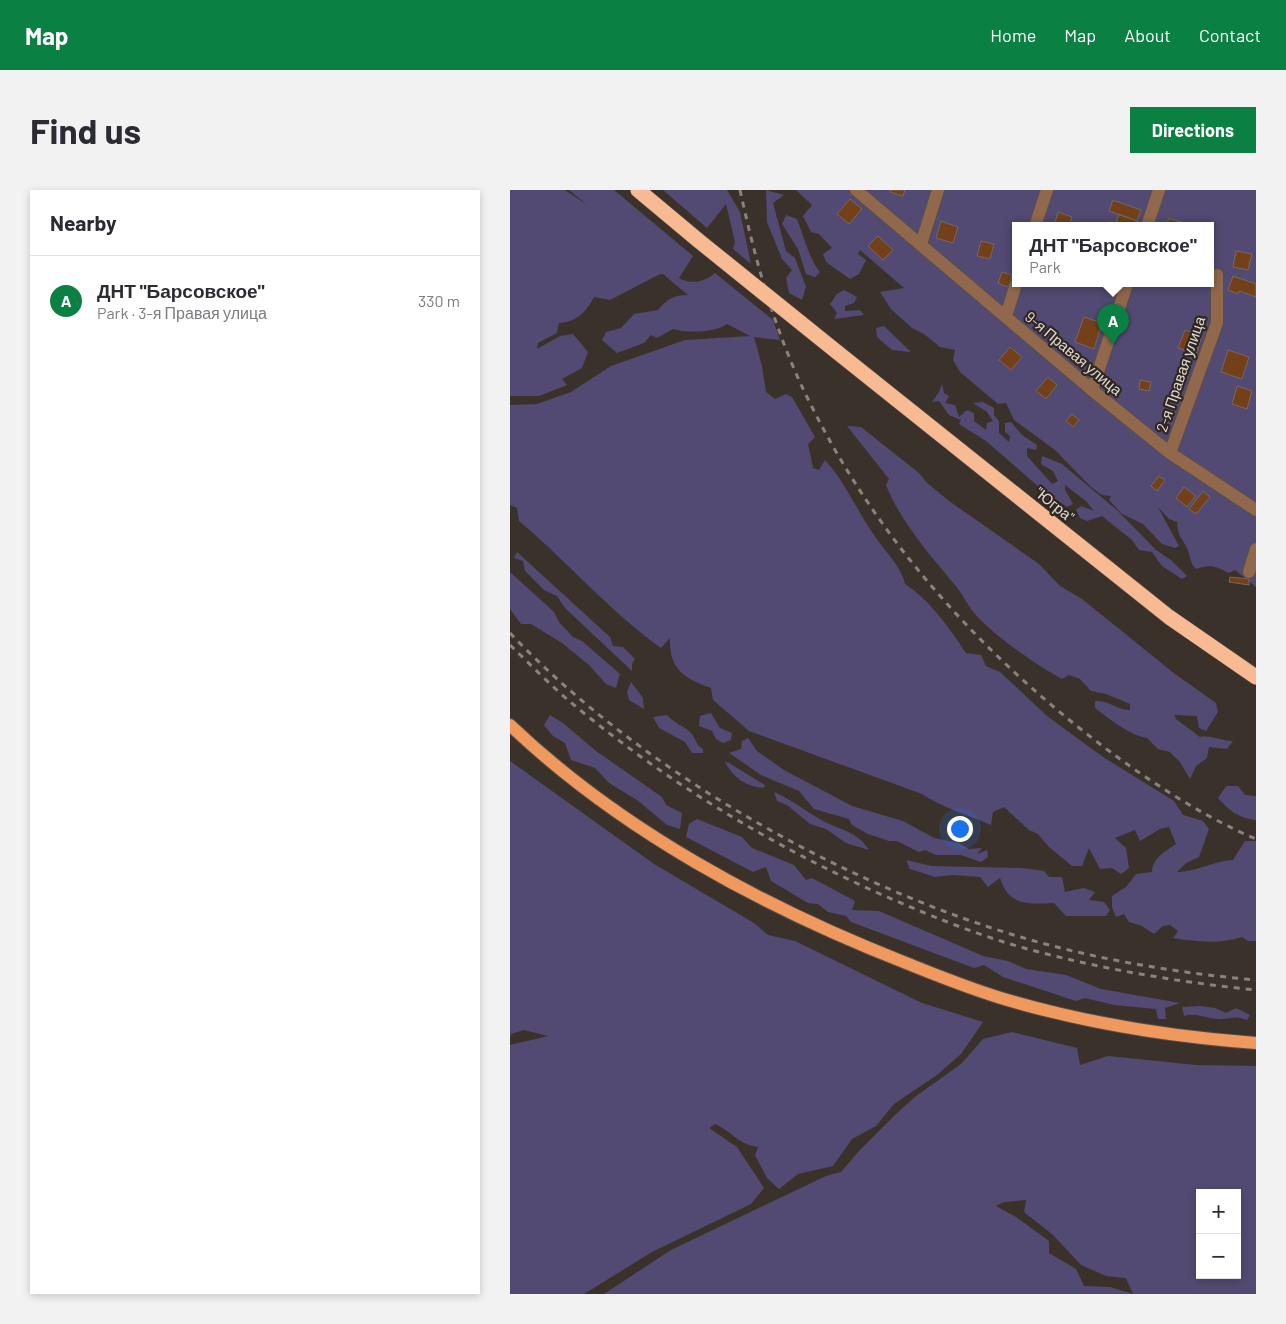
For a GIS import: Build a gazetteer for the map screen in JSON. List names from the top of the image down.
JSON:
{
  "streets": {
    "highway": ["\"Югра\""],
    "street": ["9-я Правая улица", "2-я Правая улица"]
  },
  "crossings": [
    ["9-я Правая улица", "2-я Правая улица"]
  ],
  "page": {
    "header": "Map",
    "nav": [
      "Home",
      "Map",
      "About",
      "Contact"
    ],
    "buttons": "Directions",
    "title": "Find us",
    "heading": "Nearby",
    "popup": ["ДНТ \"Барсовское\"", "Park"],
    "list": [
      {
        "mark": "A",
        "name": "ДНТ \"Барсовское\"",
        "note": "Park · 3-я Правая улица",
        "value": "330 m"
      }
    ],
    "pins": "A",
    "map_buttons": ["+", "−"]
  }
}
